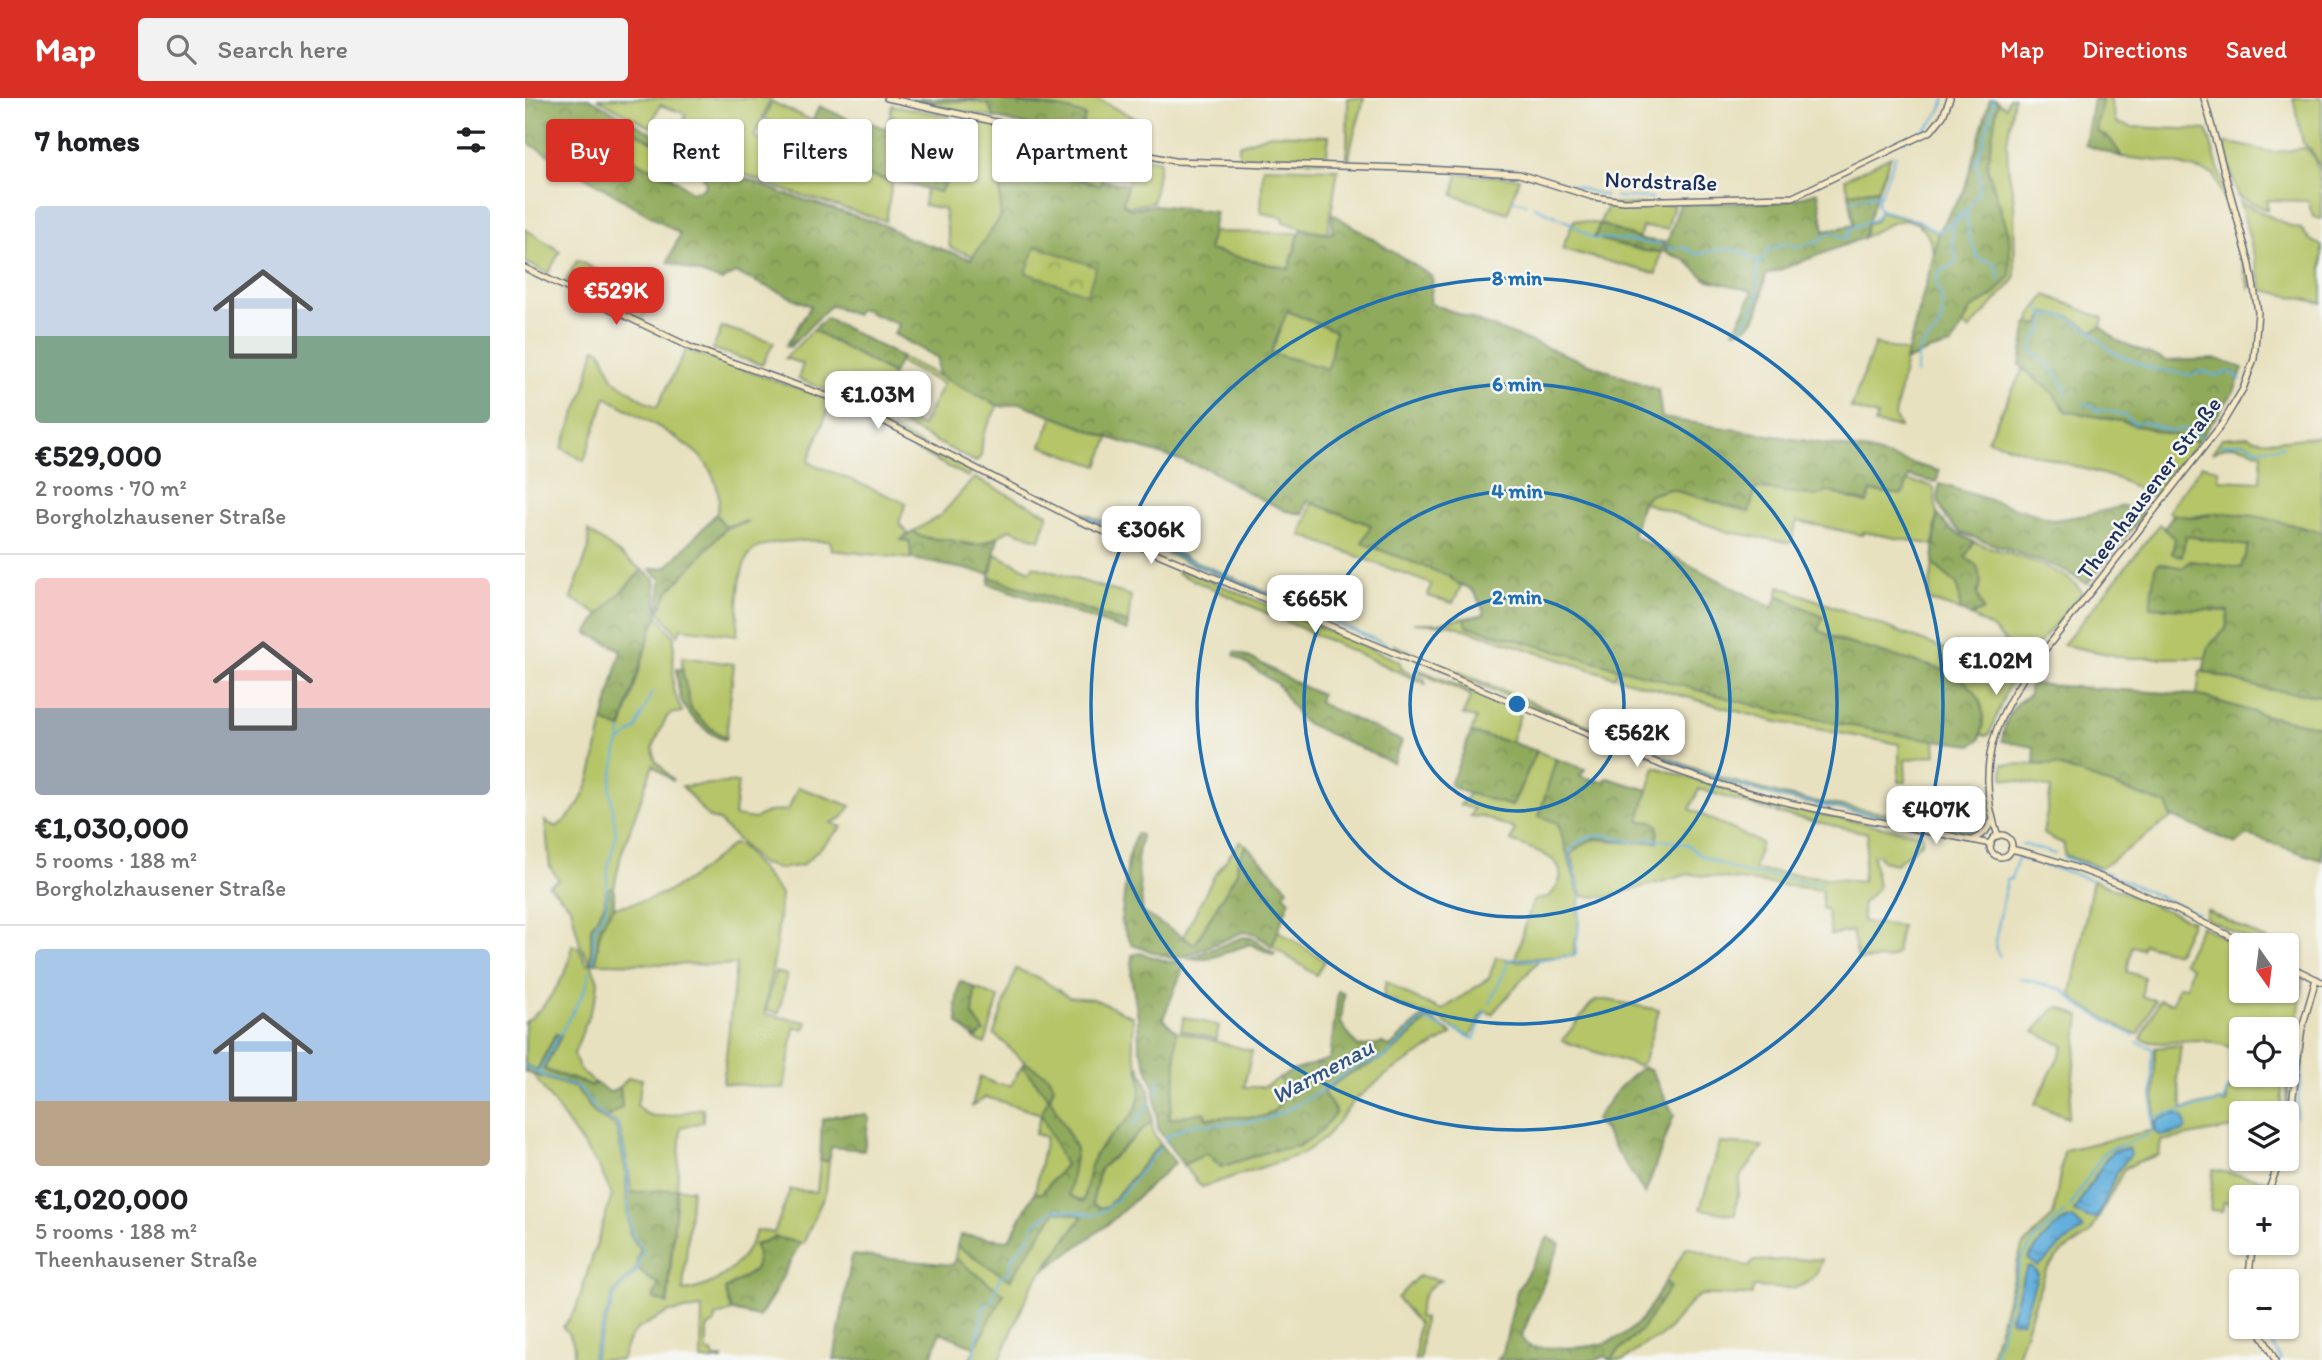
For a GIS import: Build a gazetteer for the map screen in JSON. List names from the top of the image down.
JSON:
{
  "streets": {
    "main road": ["Nordstraße", "Theenhausener Straße"]
  },
  "water": ["Warmenau"],
  "north": "bottom",
  "page": {
    "header": "Map",
    "search": "Search here",
    "nav": ["Map", "Directions", "Saved"],
    "heading": "7 homes",
    "chip": [
      "Buy",
      "Rent",
      "Filters",
      "New",
      "Apartment"
    ],
    "list": [
      {
        "name": "€529,000",
        "note": "2 rooms · 70 m² · Borgholzhausener Straße"
      },
      {
        "name": "€1,030,000",
        "note": "5 rooms · 188 m² · Borgholzhausener Straße"
      },
      {
        "name": "€1,020,000",
        "note": "5 rooms · 188 m² · Theenhausener Straße"
      }
    ],
    "price": [
      "€529K",
      "€1.03M",
      "€306K",
      "€665K",
      "€1.02M",
      "€562K",
      "€407K"
    ],
    "map_buttons": ["+", "−"]
  },
  "rings": [
    "8 min",
    "6 min",
    "4 min",
    "2 min"
  ]
}
